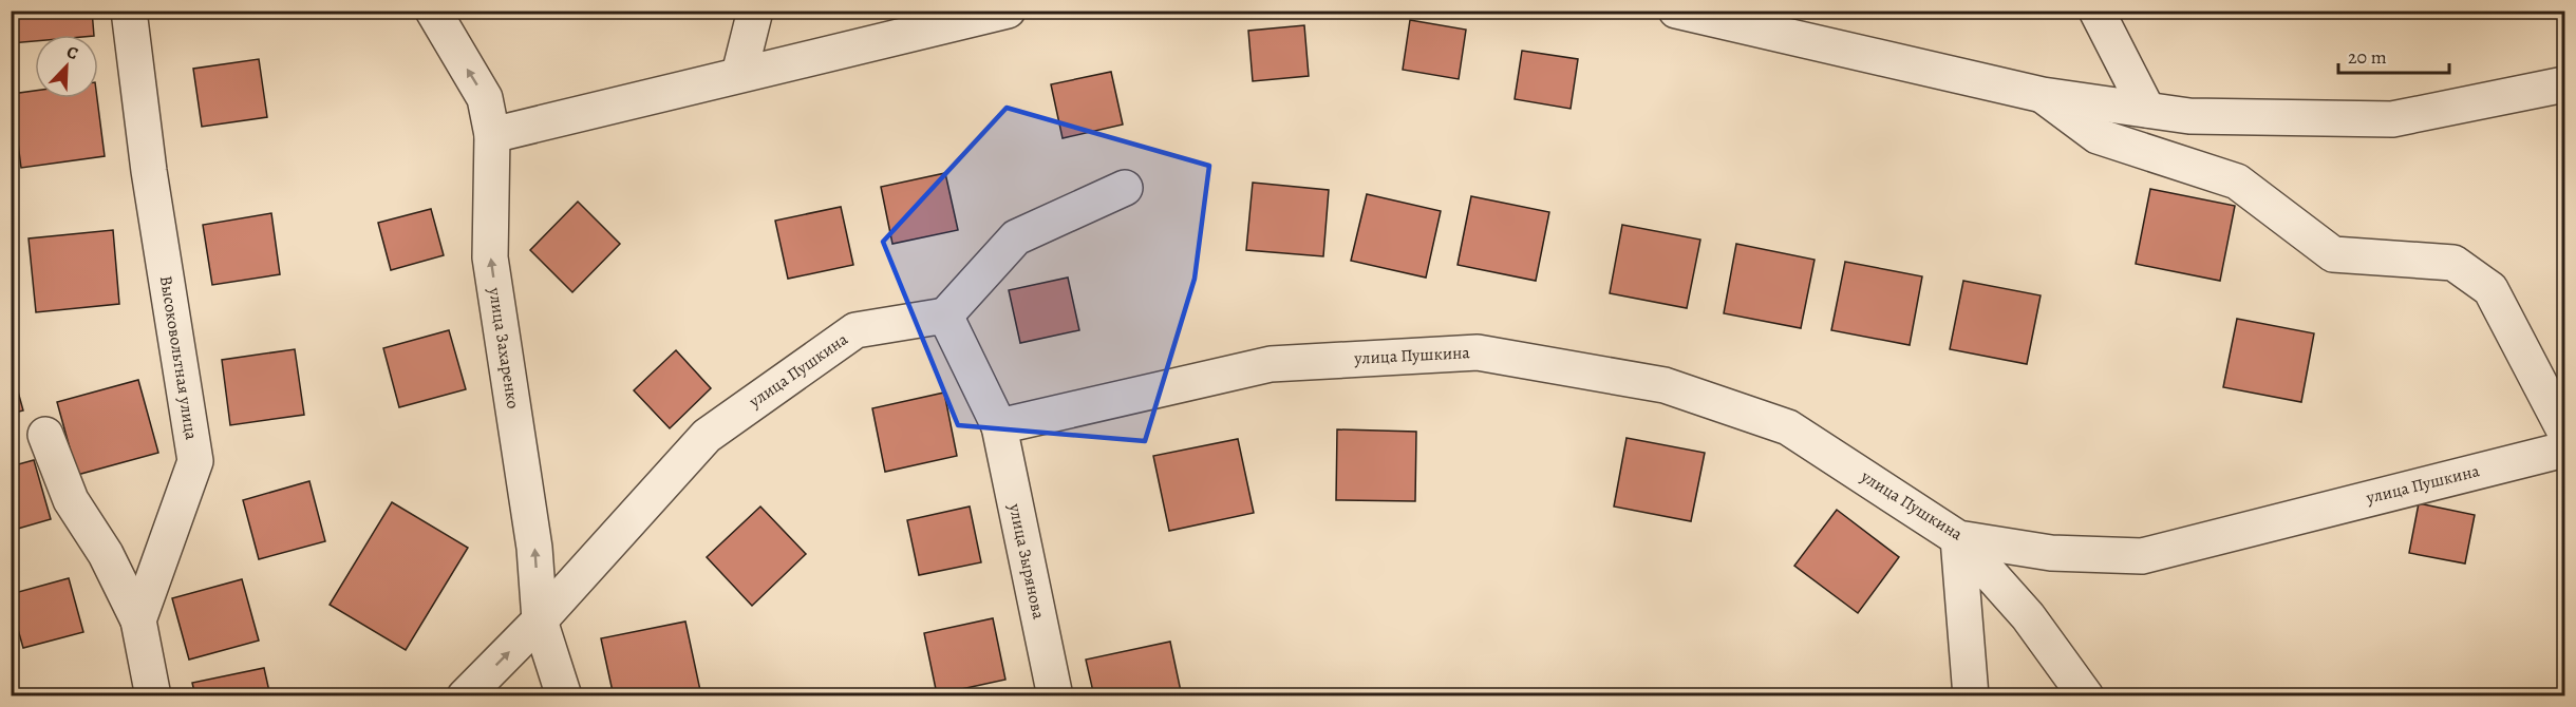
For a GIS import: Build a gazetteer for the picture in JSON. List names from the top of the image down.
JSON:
{
  "streets": {
    "street": [
      "улица Захаренко",
      "улица Пушкина",
      "Высоковольтная улица",
      "улица Зырянова"
    ]
  },
  "crossings": [
    ["улица Захаренко", "улица Пушкина"],
    ["улица Пушкина", "улица Зырянова"]
  ],
  "one_way": ["улица Захаренко"],
  "scale_bar": "20 m",
  "north": "top right"
}
